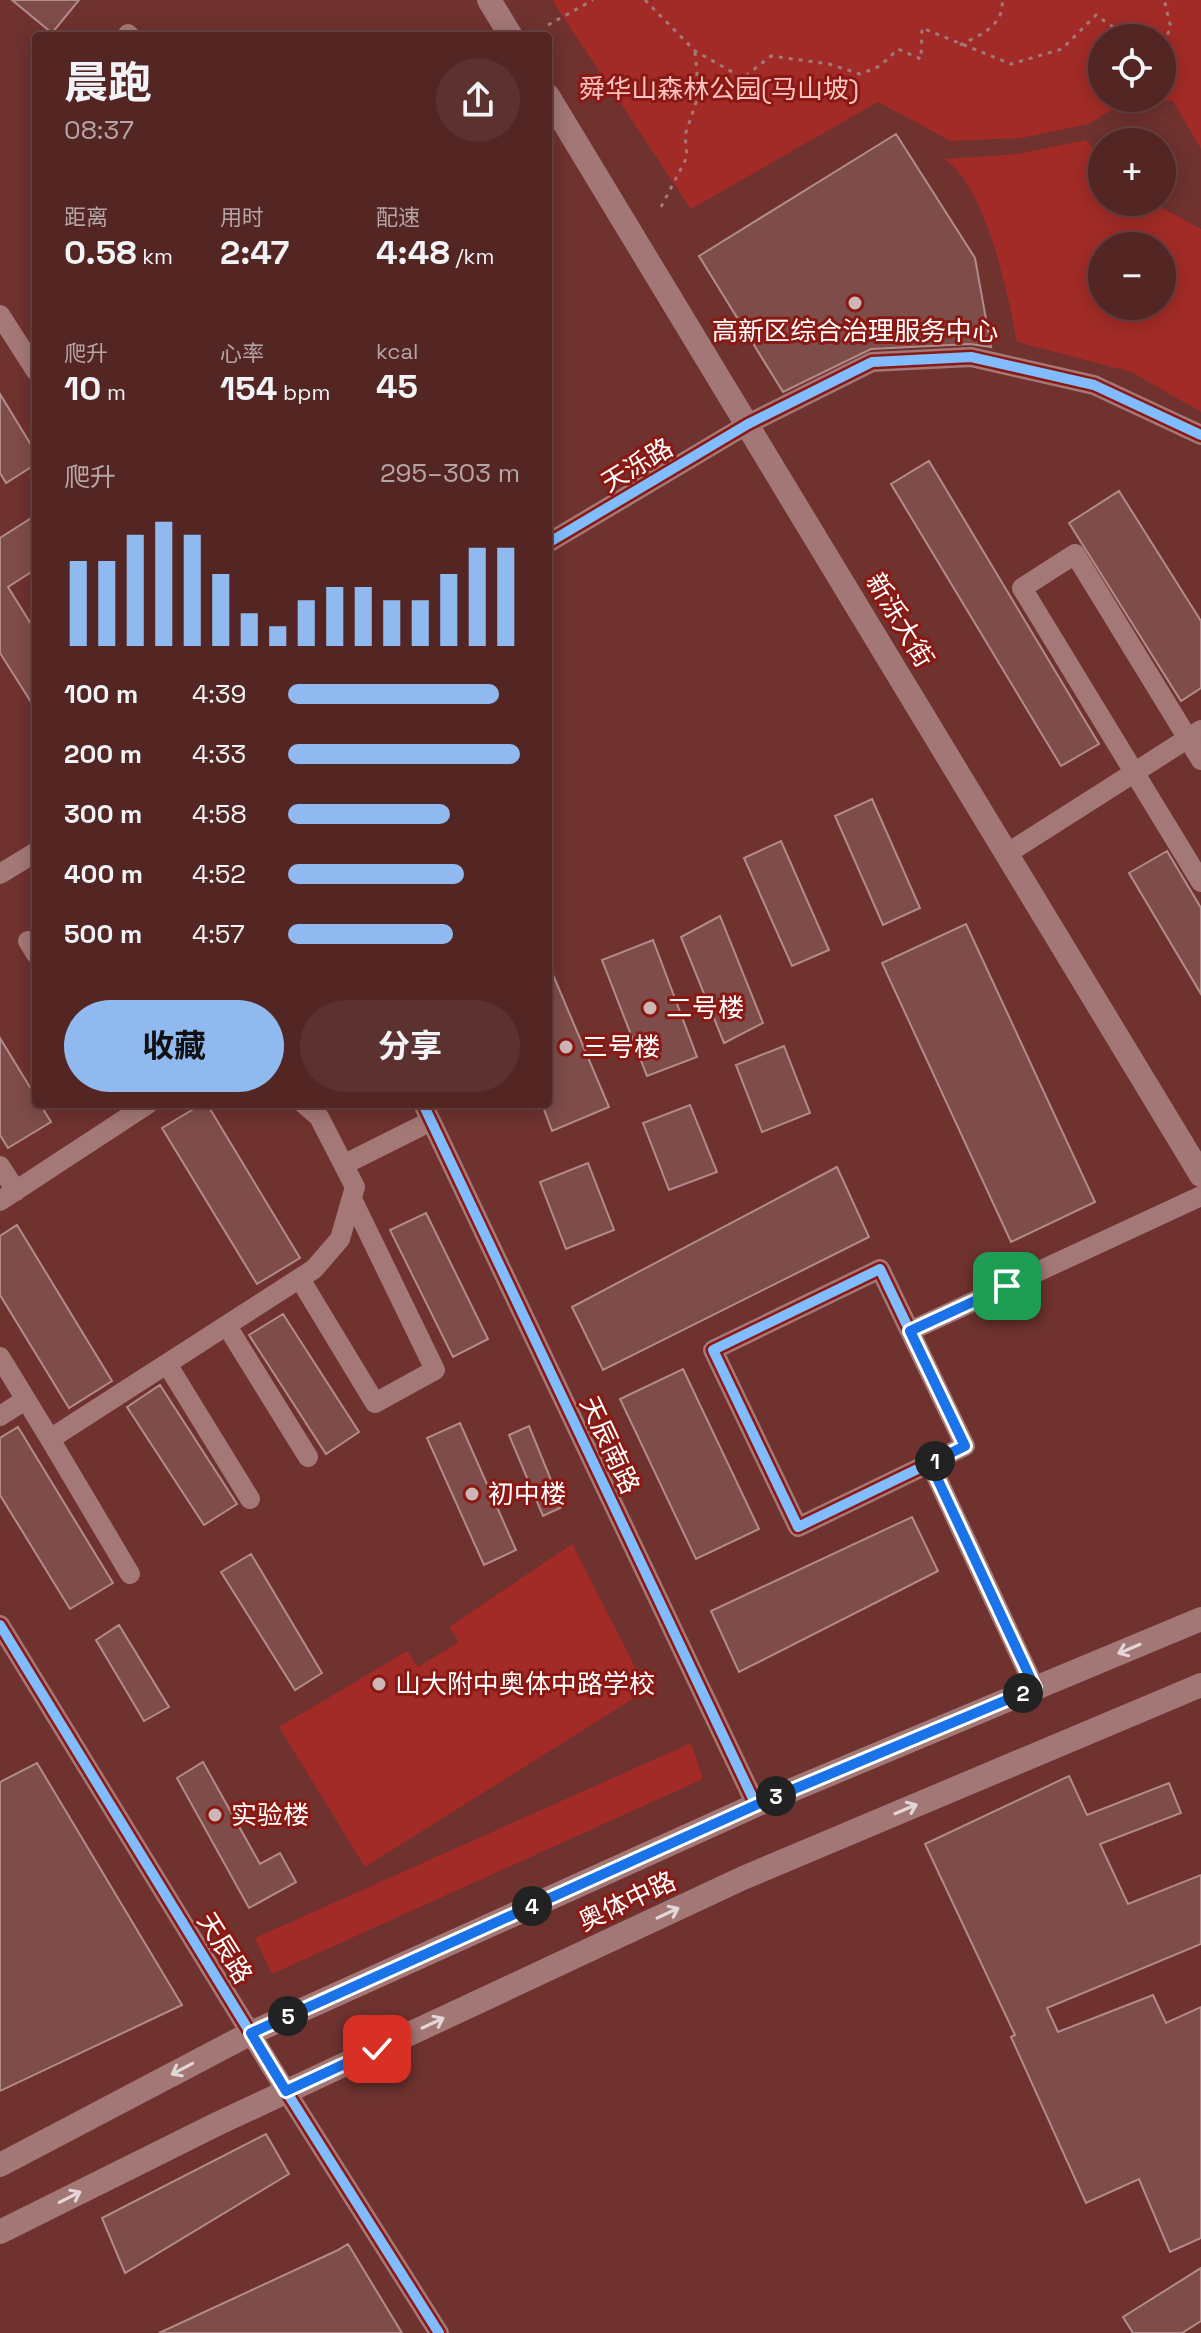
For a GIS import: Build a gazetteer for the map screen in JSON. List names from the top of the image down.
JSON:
{
  "streets": {
    "main road": ["新泺大街", "奥体中路"],
    "street": ["天泺路", "天辰南路", "天辰路"]
  },
  "crossings": [
    ["天泺路", "新泺大街"],
    ["天辰南路", "奥体中路"],
    ["奥体中路", "天辰路"]
  ],
  "parks": ["舜华山森林公园(马山坡)"],
  "places": [
    "高新区综合治理服务中心",
    "二号楼",
    "三号楼",
    "初中楼",
    "山大附中奥体中路学校",
    "实验楼"
  ],
  "page": {
    "map_buttons": ["+", "−"],
    "heading": ["晨跑", "08:37"],
    "stats": [
      ["距离", "0.58 km"],
      ["用时", "2:47"],
      ["配速", "4:48 /km"],
      ["爬升", "10 m"],
      ["心率", "154 bpm"],
      ["kcal", "45"]
    ],
    "chart": ["爬升", "295–303 m"],
    "list": [
      {
        "name": "100 m",
        "note": "4:39"
      },
      {
        "name": "200 m",
        "note": "4:33"
      },
      {
        "name": "300 m",
        "note": "4:58"
      },
      {
        "name": "400 m",
        "note": "4:52"
      },
      {
        "name": "500 m",
        "note": "4:57"
      }
    ],
    "buttons": ["收藏", "分享"],
    "pins": [
      "1",
      "2",
      "3",
      "4",
      "5"
    ]
  }
}
